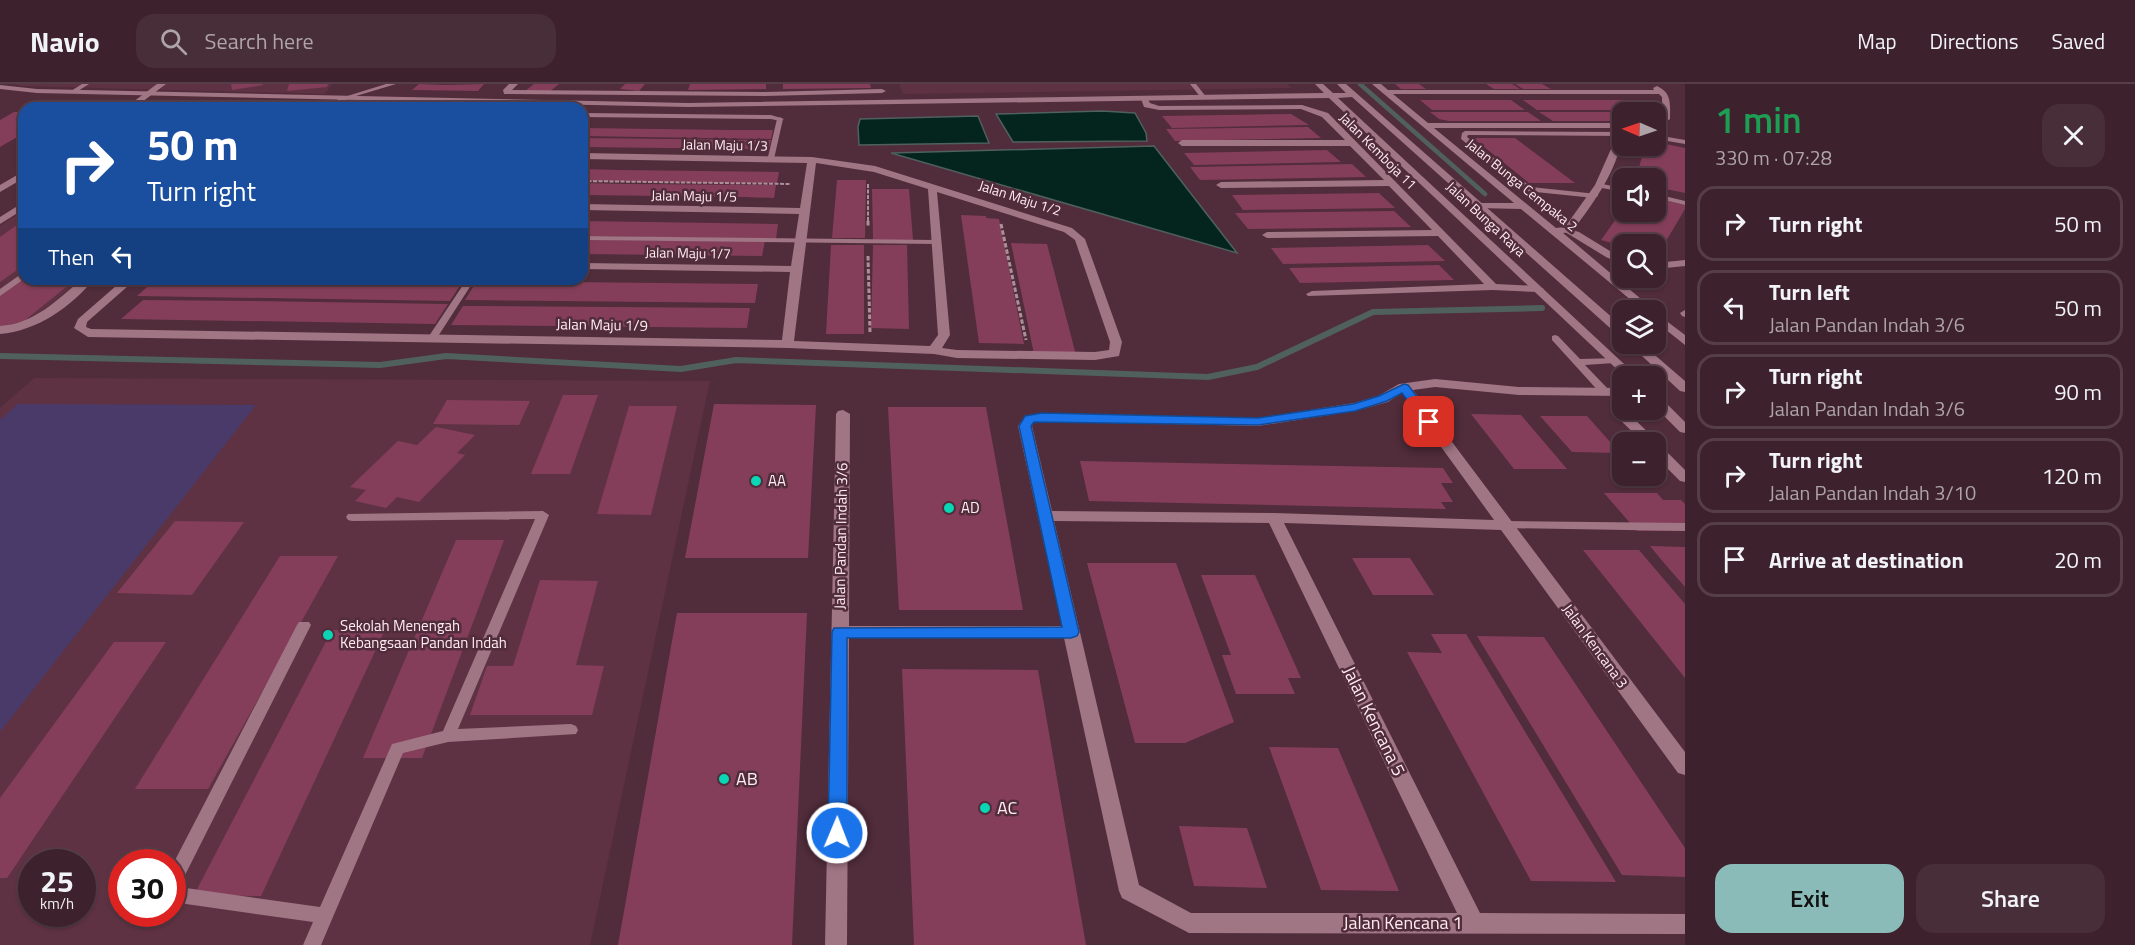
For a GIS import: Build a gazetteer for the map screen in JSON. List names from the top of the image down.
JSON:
{
  "streets": {
    "street": [
      "Jalan Maju 1/3",
      "Jalan Kemboja 11",
      "Jalan Bunga Cempaka 2",
      "Jalan Maju 1/5",
      "Jalan Maju 1/2",
      "Jalan Bunga Raya",
      "Jalan Maju 1/7",
      "Jalan Maju 1/9",
      "Jalan Pandan Indah 3/6",
      "Jalan Kencana 3",
      "Jalan Kencana 5",
      "Jalan Kencana 1"
    ]
  },
  "crossings": [
    ["Jalan Maju 1/3", "Jalan Maju 1/2"],
    ["Jalan Maju 1/2", "Jalan Maju 1/9"],
    ["Jalan Kencana 5", "Jalan Kencana 1"]
  ],
  "places": [
    "AA",
    "AD",
    "Sekolah Menengah Kebangsaan Pandan Indah",
    "AB",
    "AC"
  ],
  "north": "left",
  "page": {
    "header": "Navio",
    "search": "Search here",
    "nav": ["Map", "Directions", "Saved"],
    "heading": ["1 min", "330 m · 07:28"],
    "map_buttons": ["+", "−"],
    "turn": ["50 m", "Turn right"],
    "list": [
      {
        "name": "Turn right",
        "value": "50 m"
      },
      {
        "name": "Turn left",
        "note": "Jalan Pandan Indah 3/6",
        "value": "50 m"
      },
      {
        "name": "Turn right",
        "note": "Jalan Pandan Indah 3/6",
        "value": "90 m"
      },
      {
        "name": "Turn right",
        "note": "Jalan Pandan Indah 3/10",
        "value": "120 m"
      },
      {
        "name": "Arrive at destination",
        "value": "20 m"
      }
    ],
    "then": "Then",
    "speed": "25 km/h",
    "limit": "30",
    "buttons": ["Exit", "Share"]
  }
}
